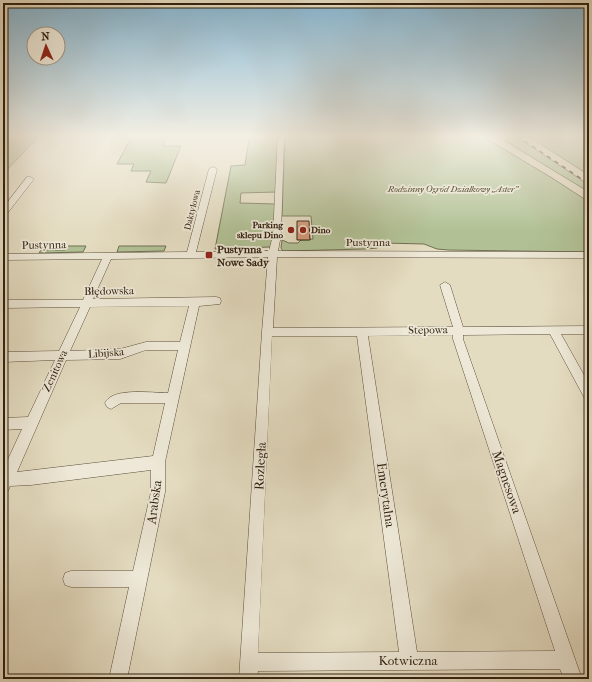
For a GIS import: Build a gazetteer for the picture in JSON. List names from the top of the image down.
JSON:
{
  "streets": {
    "street": [
      "Daktylowa",
      "Pustynna",
      "Błędowska",
      "Stepowa",
      "Libijska",
      "Zenitowa",
      "Rozległa",
      "Magnesowa",
      "Emerytalna",
      "Arabska",
      "Kotwiczna"
    ]
  },
  "crossings": [
    ["Daktylowa", "Pustynna"],
    ["Pustynna", "Zenitowa"],
    ["Pustynna", "Rozległa"],
    ["Błędowska", "Zenitowa"],
    ["Błędowska", "Arabska"],
    ["Stepowa", "Rozległa"],
    ["Stepowa", "Magnesowa"],
    ["Stepowa", "Emerytalna"],
    ["Libijska", "Zenitowa"],
    ["Libijska", "Arabska"],
    ["Rozległa", "Kotwiczna"],
    ["Magnesowa", "Kotwiczna"],
    ["Emerytalna", "Kotwiczna"]
  ],
  "parks": ["Rodzinny Ogród Działkowy „Aster”"],
  "places": {
    "other": ["Parking sklepu Dino", "Dino"],
    "transit": ["Pustynna - Nowe Sady"]
  },
  "north": "top"
}
